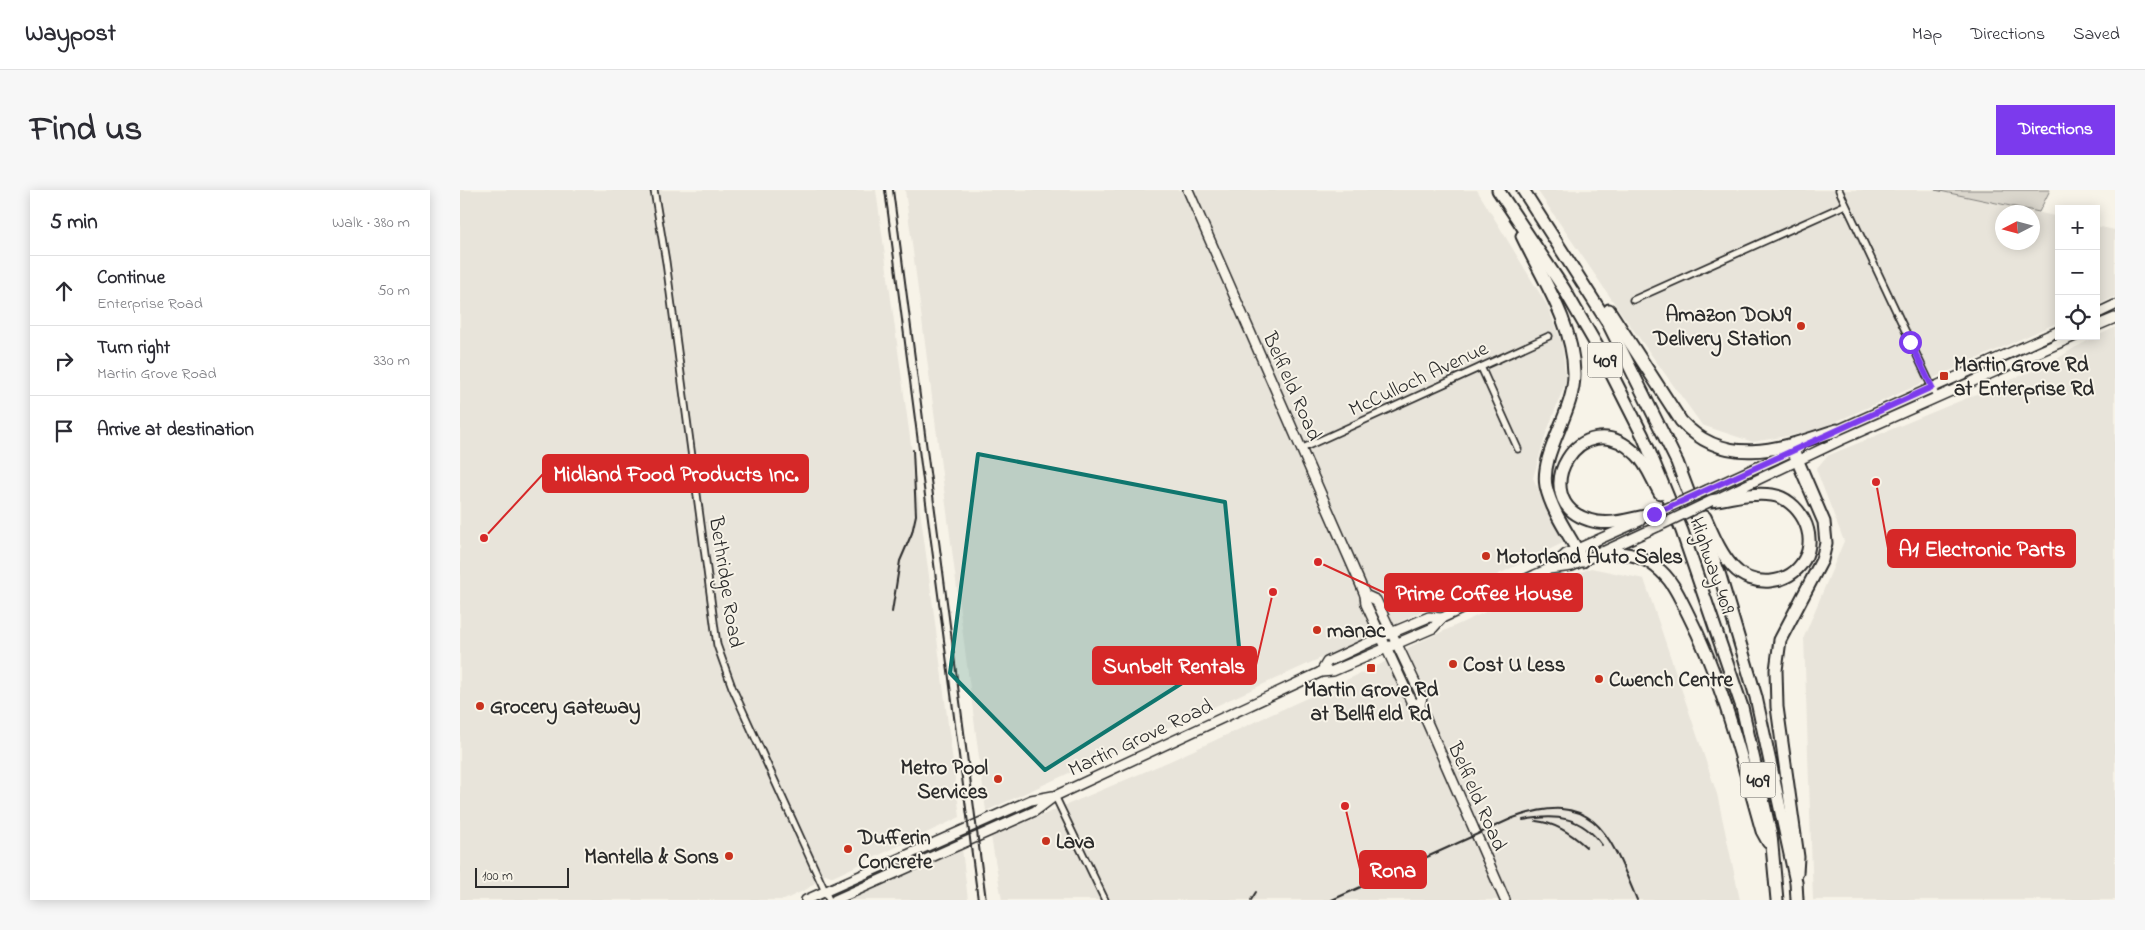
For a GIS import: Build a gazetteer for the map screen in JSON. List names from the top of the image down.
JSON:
{
  "streets": {
    "highway": ["409", "Highway 409"],
    "main road": ["Belfield Road", "Martin Grove Road"],
    "street": ["McCulloch Avenue", "Bethridge Road"]
  },
  "crossings": [
    ["McCulloch Avenue", "Belfield Road"],
    ["Belfield Road", "Martin Grove Road"],
    ["Bethridge Road", "Martin Grove Road"]
  ],
  "places": {
    "other": [
      "Amazon DON9 Delivery Station",
      "A1 Electronic Parts",
      "Midland Food Products Inc.",
      "Motorland Auto Sales",
      "Prime Coffee House",
      "Sunbelt Rentals",
      "manac",
      "Cost U Less",
      "Cwench Centre",
      "Grocery Gateway",
      "Metro Pool Services",
      "Rona",
      "Lava",
      "Dufferin Concrete",
      "Mantella & Sons"
    ],
    "transit": ["Martin Grove Rd at Enterprise Rd", "Martin Grove Rd at Bellfield Rd"]
  },
  "scale_bar": "100 m",
  "north": "left",
  "page": {
    "header": "Waypost",
    "nav": ["Map", "Directions", "Saved"],
    "title": "Find us",
    "buttons": "Directions",
    "heading": ["5 min", "Walk · 380 m"],
    "map_buttons": ["+", "−"],
    "list": [
      ["Continue", "Enterprise Road", "50 m"],
      ["Turn right", "Martin Grove Road", "330 m"],
      "Arrive at destination"
    ],
    "scale": "100 m"
  }
}
